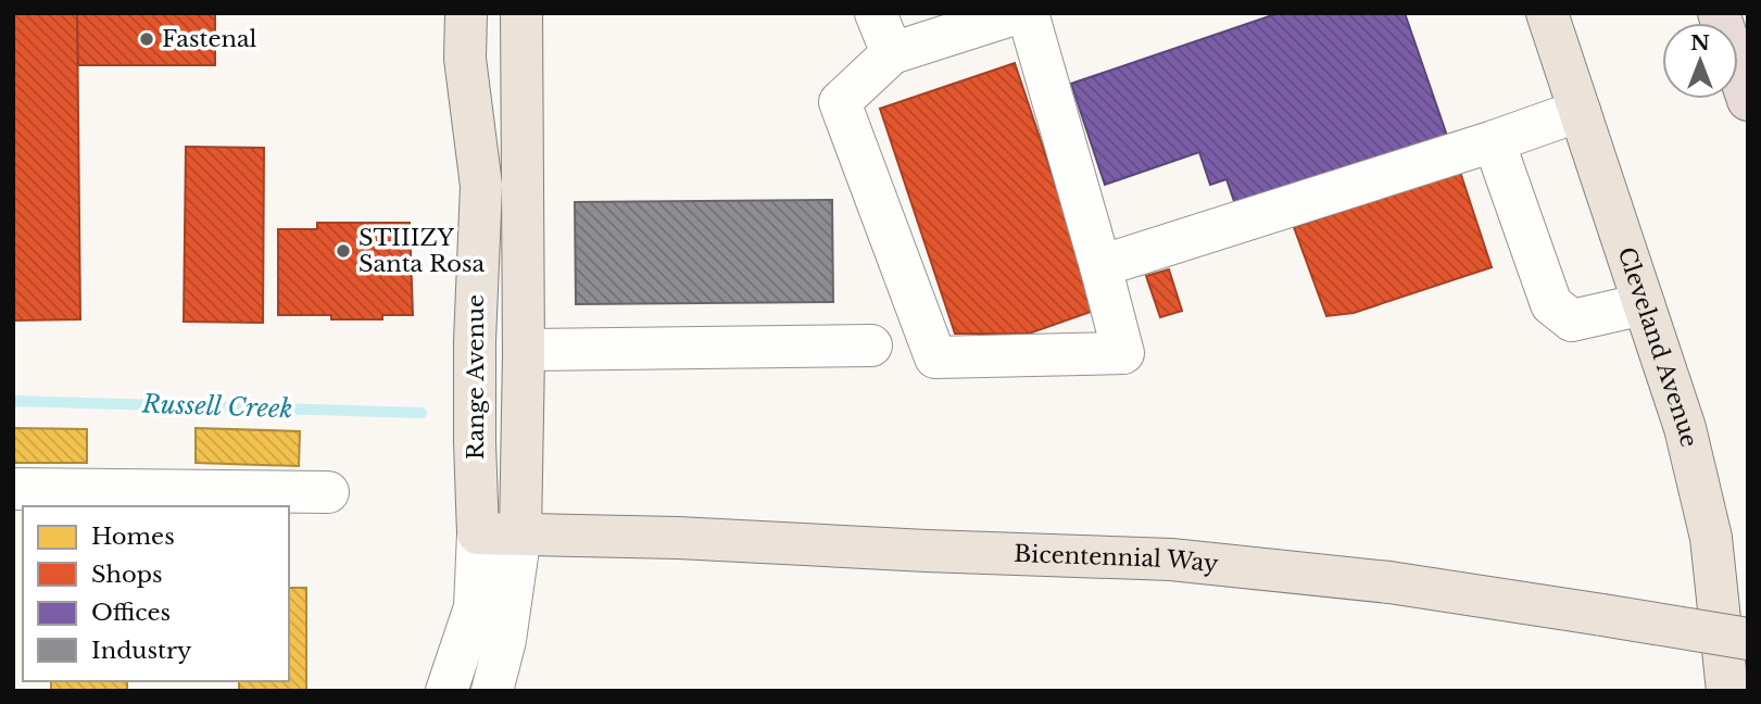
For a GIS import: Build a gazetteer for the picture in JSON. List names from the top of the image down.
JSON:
{
  "streets": {
    "main road": ["Cleveland Avenue", "Range Avenue", "Bicentennial Way"]
  },
  "crossings": [
    ["Range Avenue", "Bicentennial Way"]
  ],
  "water": ["Russell Creek"],
  "places": ["Fastenal", "STIIIZY Santa Rosa"],
  "legend": [
    "Homes",
    "Shops",
    "Offices",
    "Industry"
  ],
  "north": "top"
}
